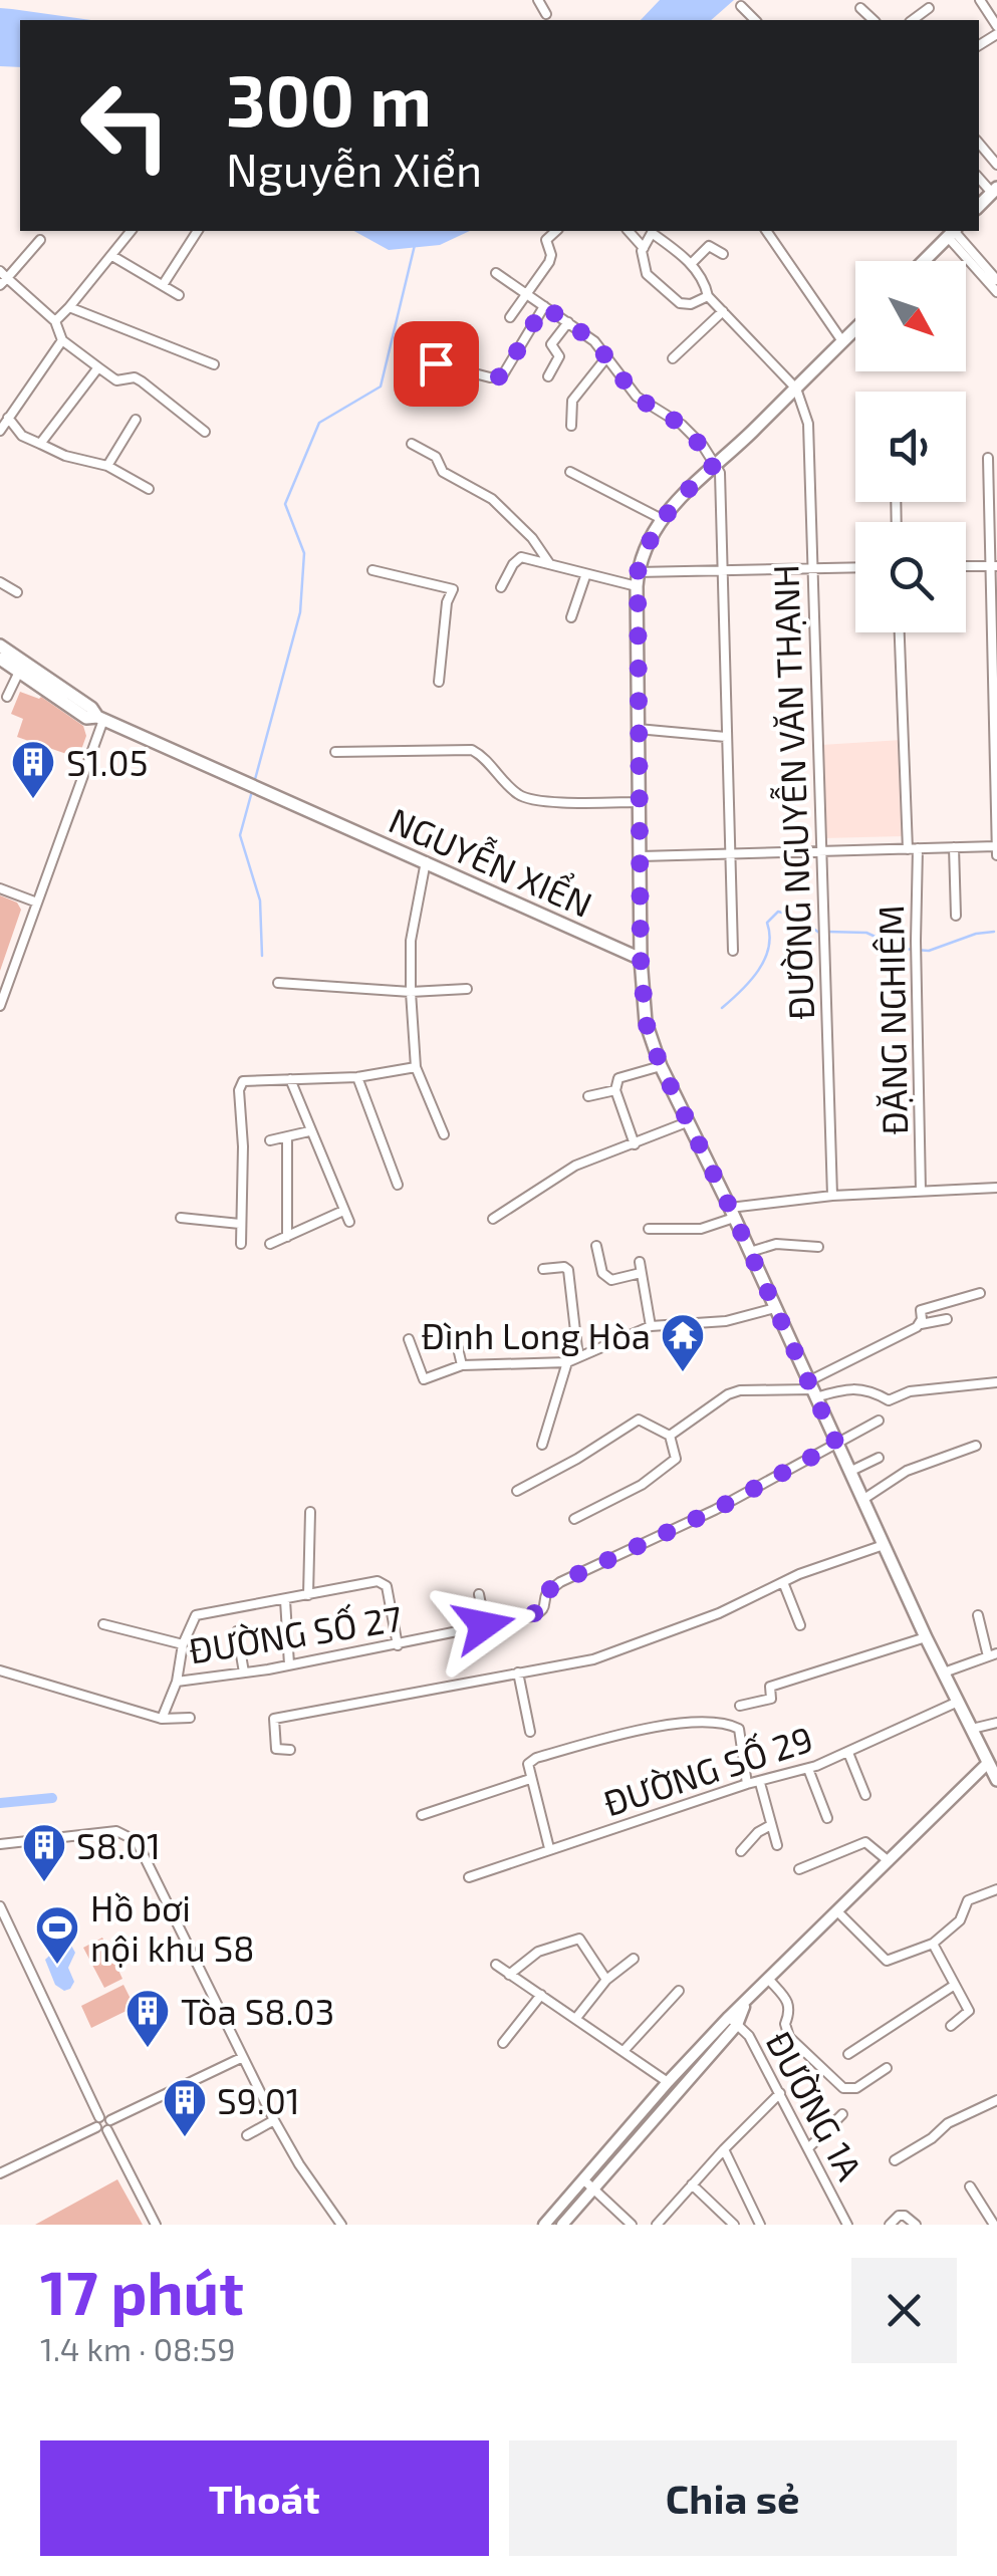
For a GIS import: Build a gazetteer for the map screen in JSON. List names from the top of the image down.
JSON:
{
  "streets": {
    "main road": ["NGUYỄN XIỂN"],
    "street": [
      "ĐƯỜNG NGUYỄN VĂN THẠNH",
      "ĐẶNG NGHIÊM",
      "ĐƯỜNG SỐ 27",
      "ĐƯỜNG SỐ 29",
      "ĐƯỜNG 1A"
    ]
  },
  "places": {
    "building": [
      "S1.05",
      "S8.01",
      "Tòa S8.03",
      "S9.01"
    ],
    "temple": ["Đình Long Hòa"],
    "sports": ["Hồ bơi nội khu S8"]
  },
  "north": "bottom right",
  "page": {
    "turn": ["300 m", "Nguyễn Xiển"],
    "heading": ["17 phút", "1.4 km · 08:59"],
    "buttons": ["Thoát", "Chia sẻ"]
  }
}
